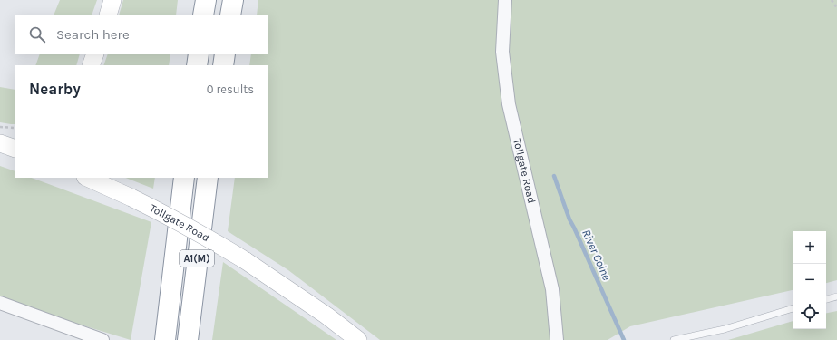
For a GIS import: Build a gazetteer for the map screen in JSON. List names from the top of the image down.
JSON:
{
  "streets": {
    "highway": ["A1(M)"],
    "street": ["Tollgate Road"]
  },
  "water": ["River Colne"],
  "page": {
    "search": "Search here",
    "heading": ["Nearby", "0 results"],
    "map_buttons": ["+", "−"]
  }
}
